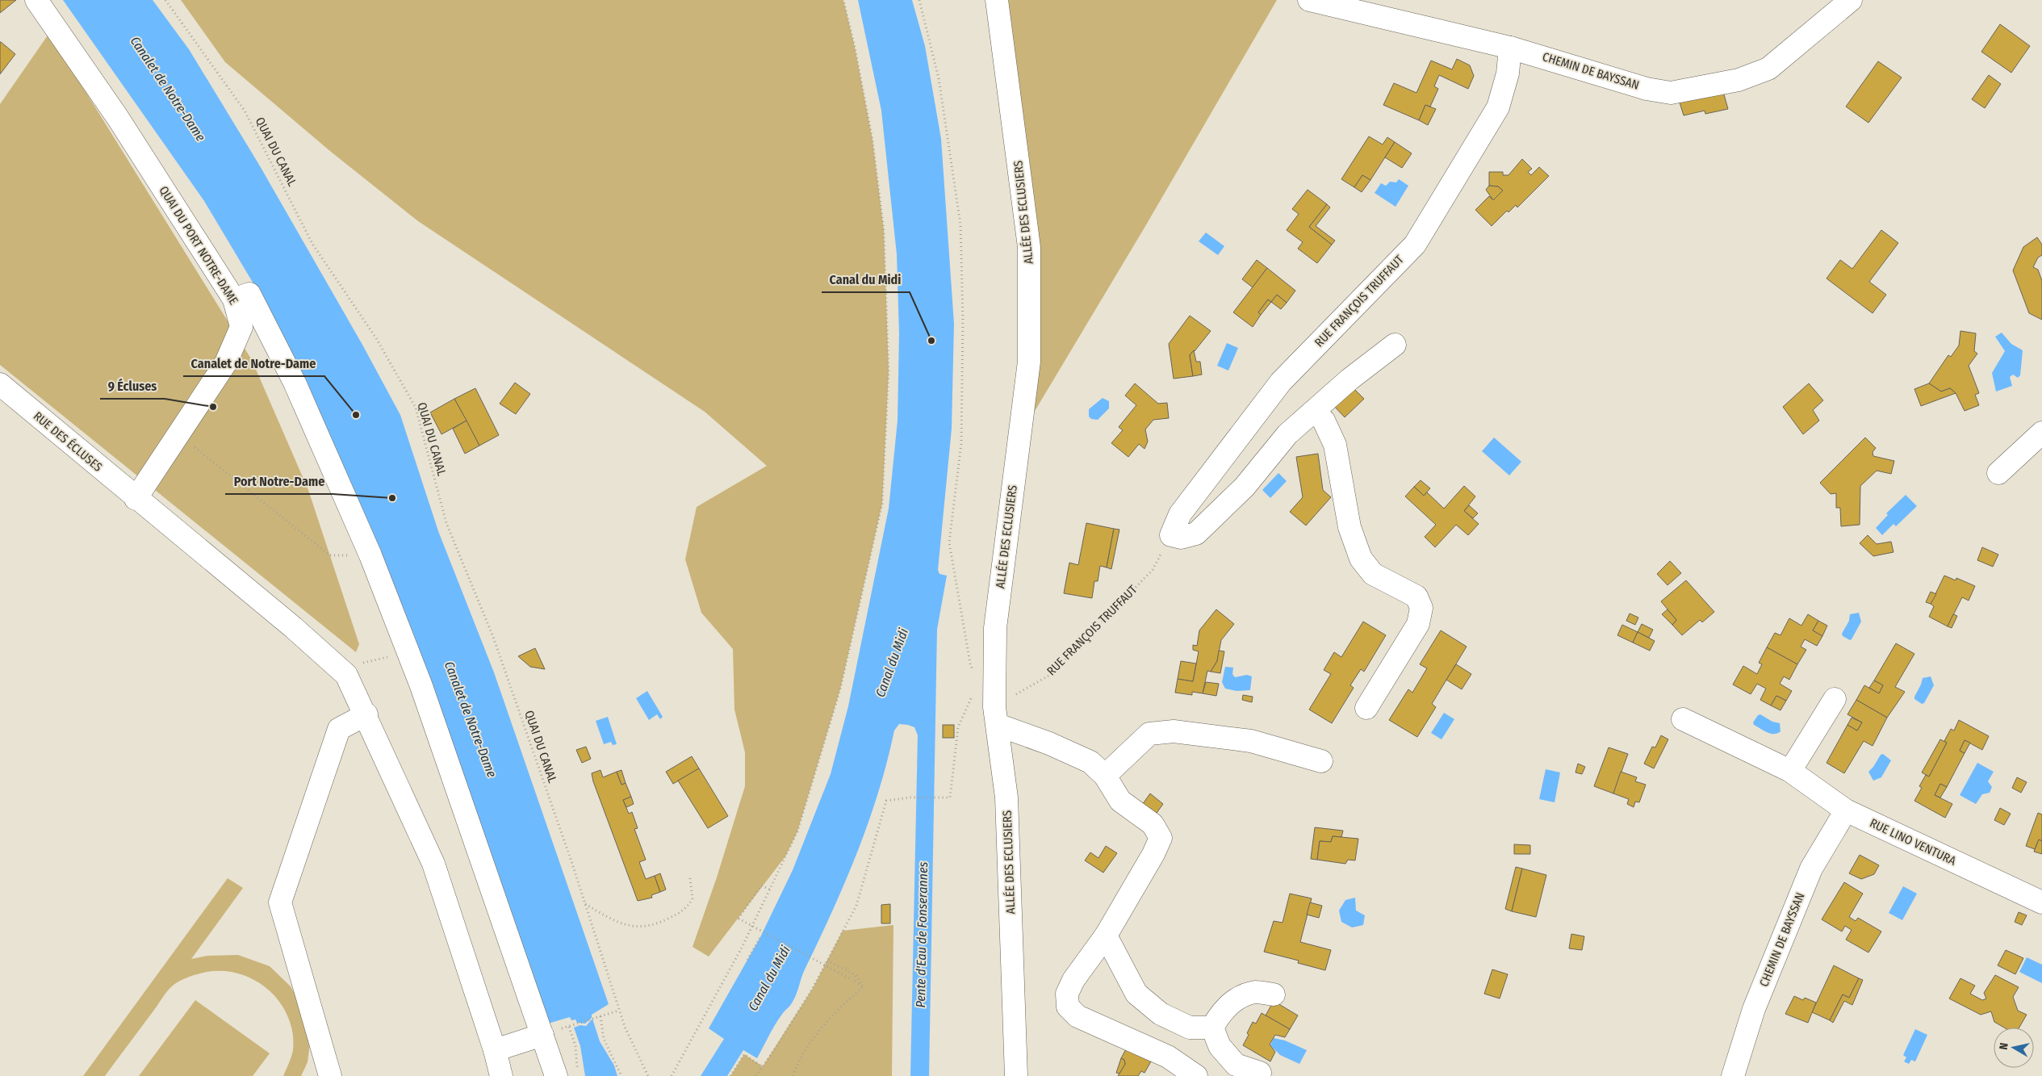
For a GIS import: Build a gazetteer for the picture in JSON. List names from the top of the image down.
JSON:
{
  "streets": {
    "street": [
      "CHEMIN DE BAYSSAN",
      "ALLÉE DES ECLUSIERS",
      "QUAI DU PORT NOTRE-DAME",
      "RUE FRANÇOIS TRUFFAUT",
      "RUE DES ÉCLUSES",
      "RUE LINO VENTURA"
    ],
    "path": ["QUAI DU CANAL"]
  },
  "crossings": [
    ["CHEMIN DE BAYSSAN", "RUE FRANÇOIS TRUFFAUT"],
    ["CHEMIN DE BAYSSAN", "RUE LINO VENTURA"],
    ["ALLÉE DES ECLUSIERS", "RUE FRANÇOIS TRUFFAUT"],
    ["QUAI DU PORT NOTRE-DAME", "RUE DES ÉCLUSES"]
  ],
  "water": ["Canalet de Notre-Dame", "Canal du Midi", "Pente d'Eau de Fonserannes"],
  "places": [
    "Canal du Midi",
    "9 Écluses",
    "Canalet de Notre-Dame",
    "Port Notre-Dame"
  ],
  "north": "left"
}
